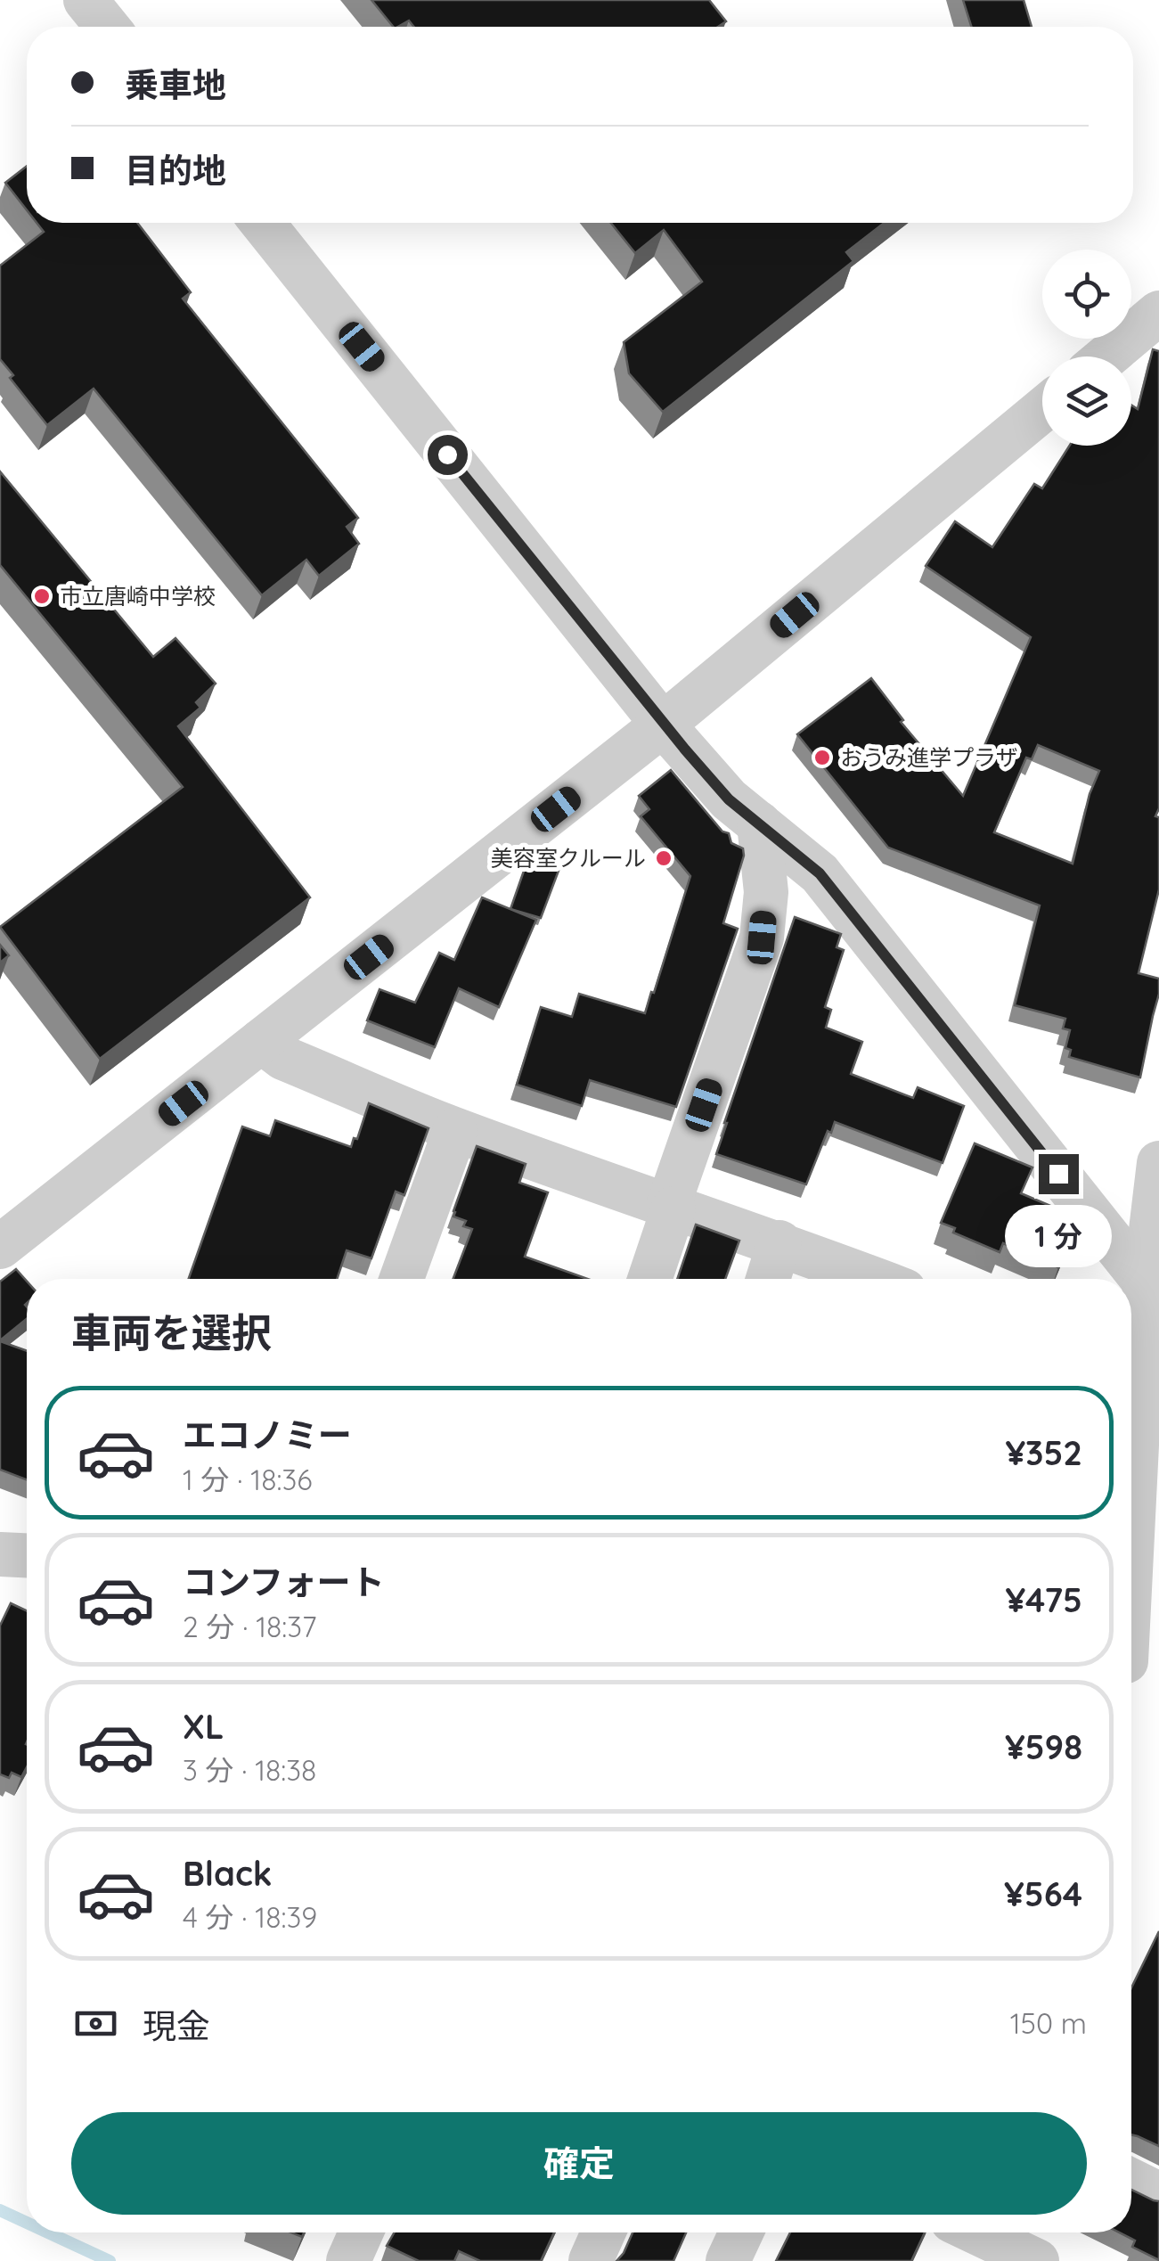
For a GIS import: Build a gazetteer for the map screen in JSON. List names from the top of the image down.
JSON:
{
  "places": ["市立唐崎中学校", "おうみ進学プラザ", "美容室クルール"],
  "page": {
    "banner": ["乗車地", "目的地"],
    "bubble": "1 分",
    "heading": "車両を選択",
    "list": [
      {
        "name": "エコノミー",
        "note": "1 分 · 18:36",
        "value": "¥352"
      },
      {
        "name": "コンフォート",
        "note": "2 分 · 18:37",
        "value": "¥475"
      },
      {
        "name": "XL",
        "note": "3 分 · 18:38",
        "value": "¥598"
      },
      {
        "name": "Black",
        "note": "4 分 · 18:39",
        "value": "¥564"
      }
    ],
    "pay": ["現金", "150 m"],
    "buttons": "確定"
  }
}
